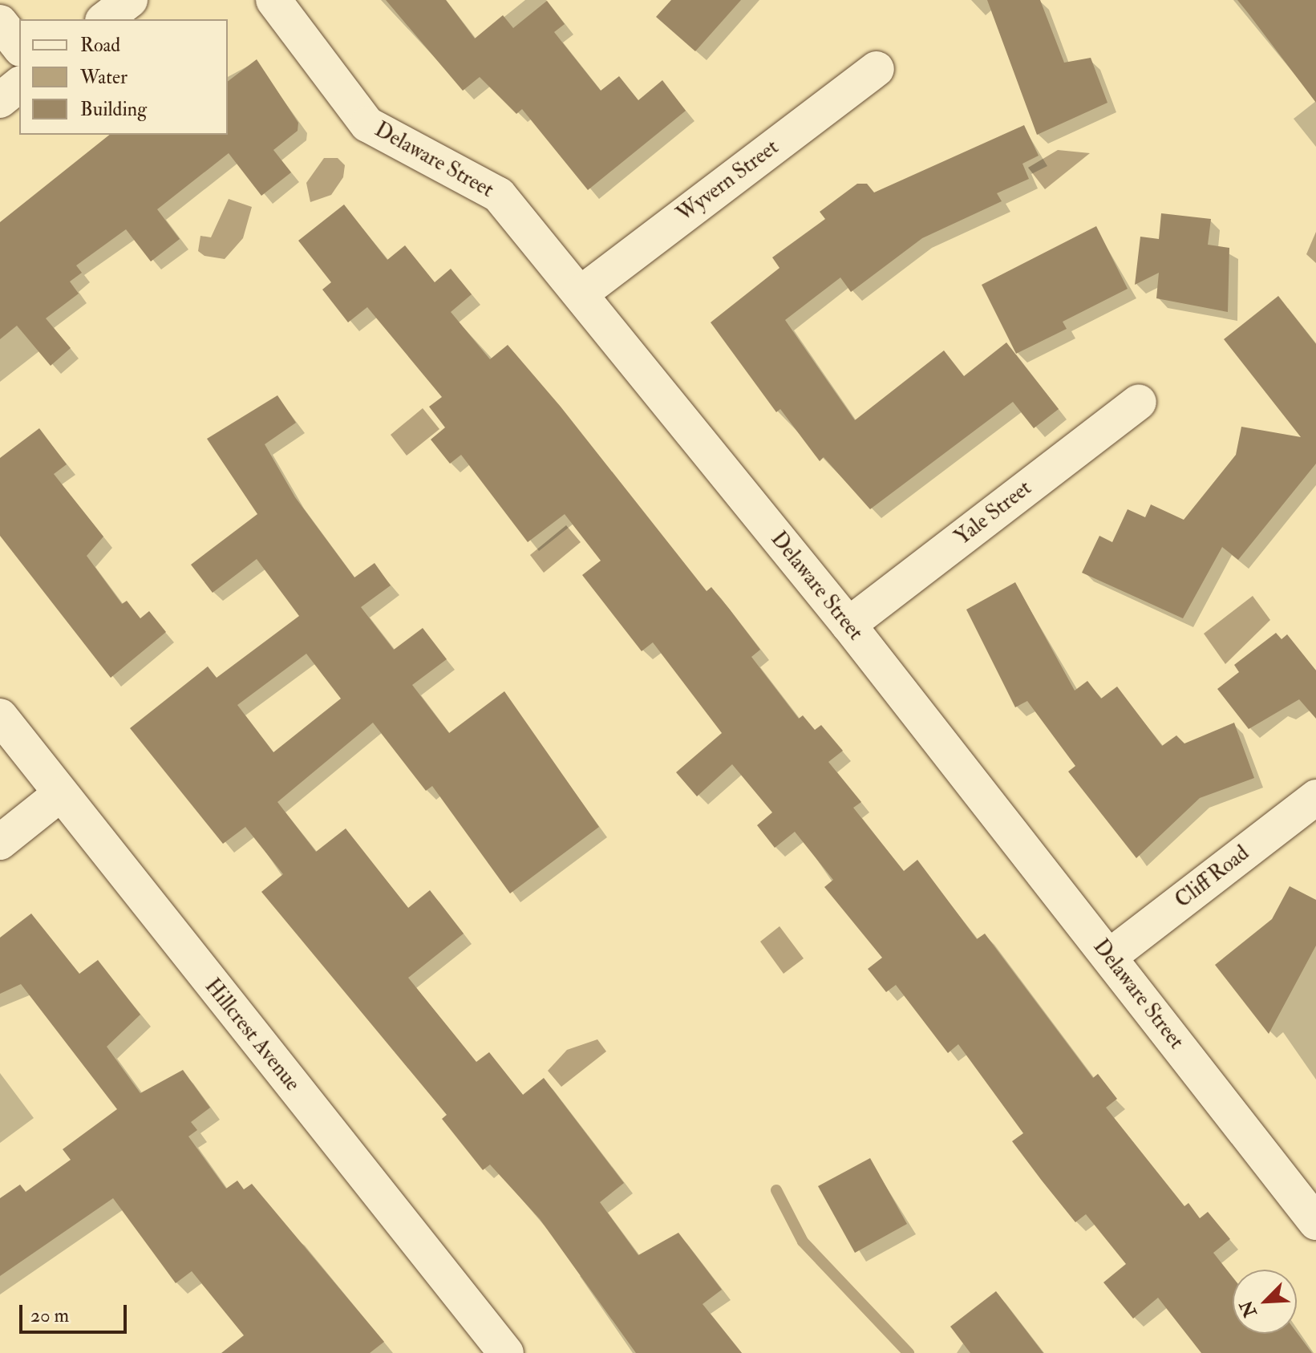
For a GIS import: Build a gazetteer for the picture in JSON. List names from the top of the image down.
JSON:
{
  "streets": {
    "street": [
      "Delaware Street",
      "Wyvern Street",
      "Yale Street",
      "Cliff Road",
      "Hillcrest Avenue"
    ]
  },
  "crossings": [
    ["Delaware Street", "Wyvern Street"],
    ["Delaware Street", "Yale Street"],
    ["Delaware Street", "Cliff Road"]
  ],
  "legend": ["Road", "Water", "Building"],
  "scale_bar": "20 m",
  "north": "bottom left"
}
